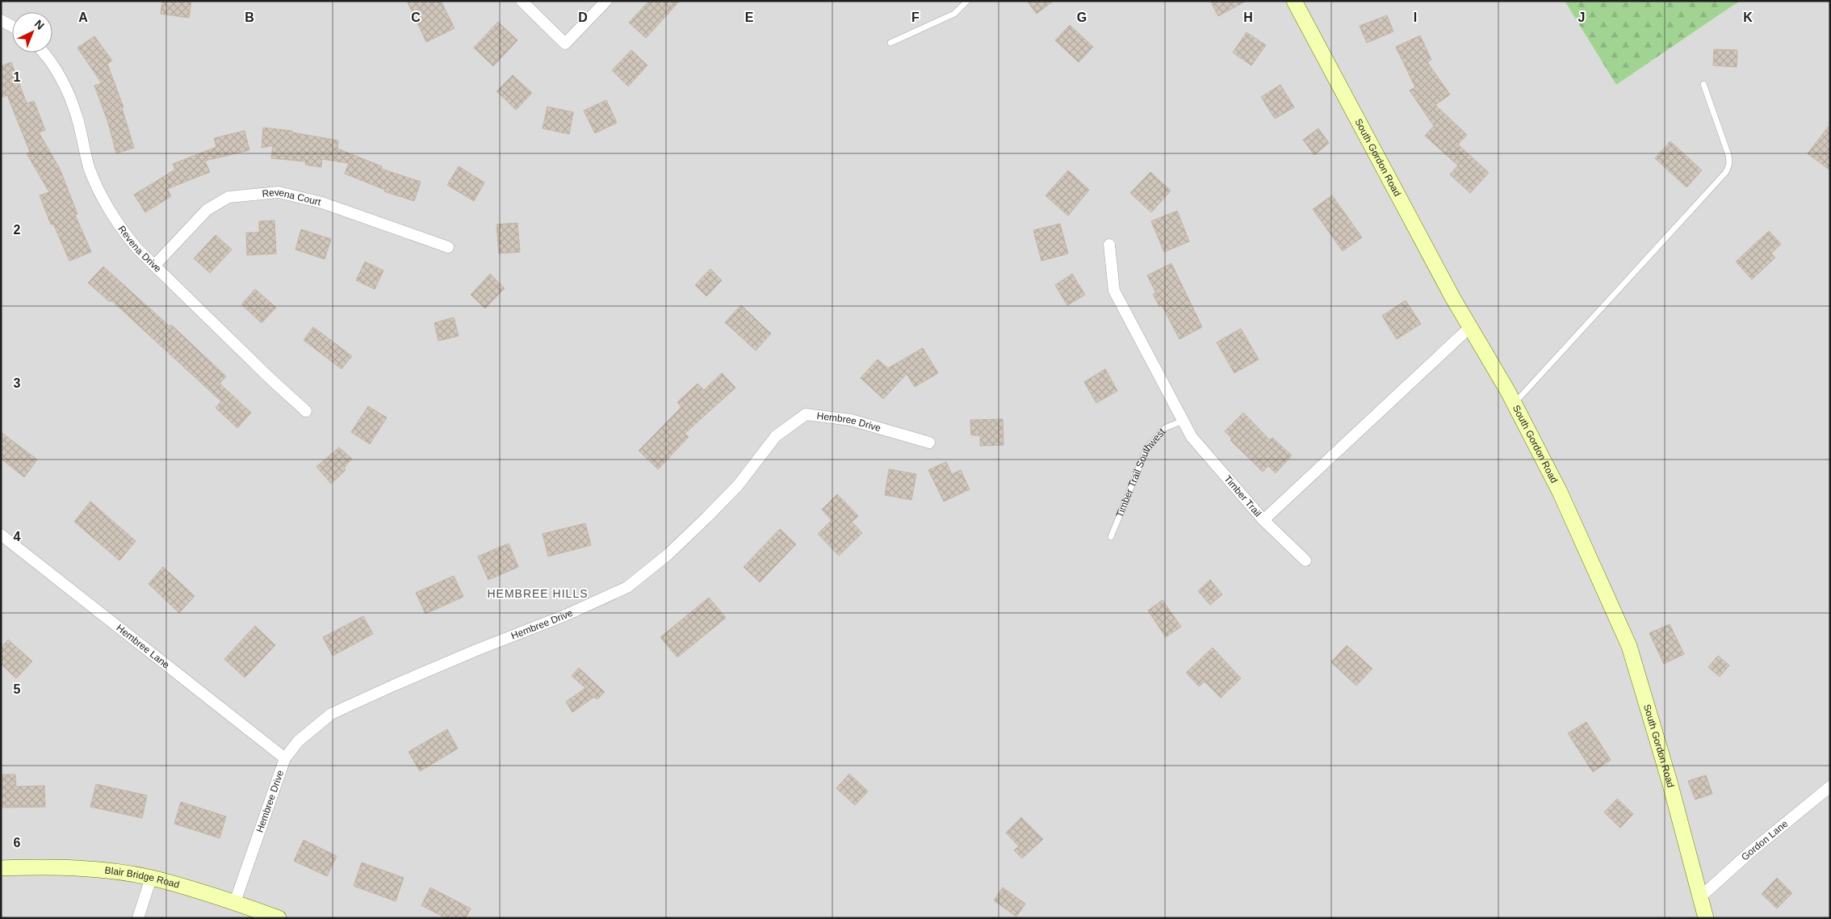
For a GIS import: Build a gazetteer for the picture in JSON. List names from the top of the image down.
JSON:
{
  "streets": {
    "street": [
      "South Gordon Road",
      "Revena Court",
      "Revena Drive",
      "Hembree Drive",
      "Timber Trail",
      "Hembree Lane",
      "Gordon Lane",
      "Blair Bridge Road"
    ],
    "lane": ["Timber Trail Southwest"]
  },
  "crossings": [
    ["South Gordon Road", "Timber Trail"],
    ["South Gordon Road", "Gordon Lane"],
    ["Revena Court", "Revena Drive"],
    ["Hembree Drive", "Hembree Lane"],
    ["Hembree Drive", "Blair Bridge Road"],
    ["Timber Trail Southwest", "Timber Trail"]
  ],
  "districts": ["HEMBREE HILLS"],
  "north": "top right",
  "grid": {
    "columns": [
      "A",
      "B",
      "C",
      "D",
      "E",
      "F",
      "G",
      "H",
      "I",
      "J",
      "K"
    ],
    "rows": [
      "1",
      "2",
      "3",
      "4",
      "5",
      "6"
    ]
  }
}
